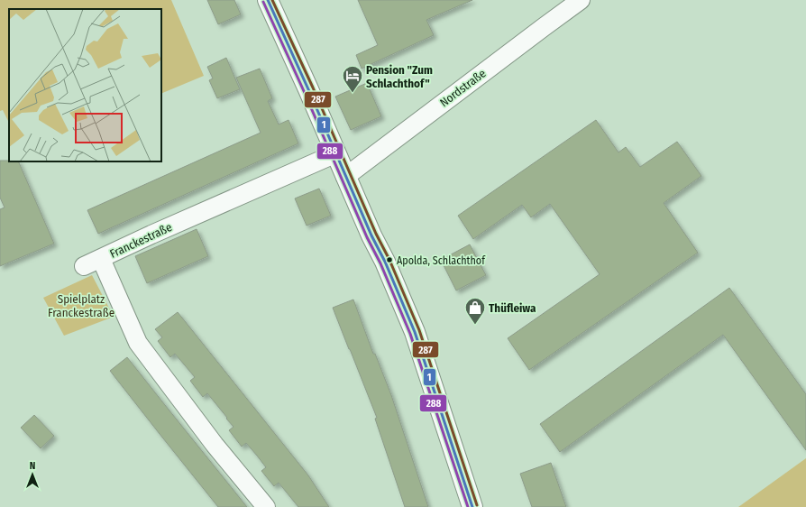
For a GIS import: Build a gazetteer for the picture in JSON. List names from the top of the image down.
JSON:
{
  "streets": {
    "street": ["Nordstraße", "Franckestraße"]
  },
  "parks": ["Spielplatz Franckestraße"],
  "places": {
    "hotel": ["Pension \"Zum Schlachthof\""],
    "other": ["Apolda, Schlachthof"],
    "shop": ["Thüfleiwa"]
  },
  "lines": ["transit line 1", "transit line 287", "transit line 288"],
  "north": "top"
}
